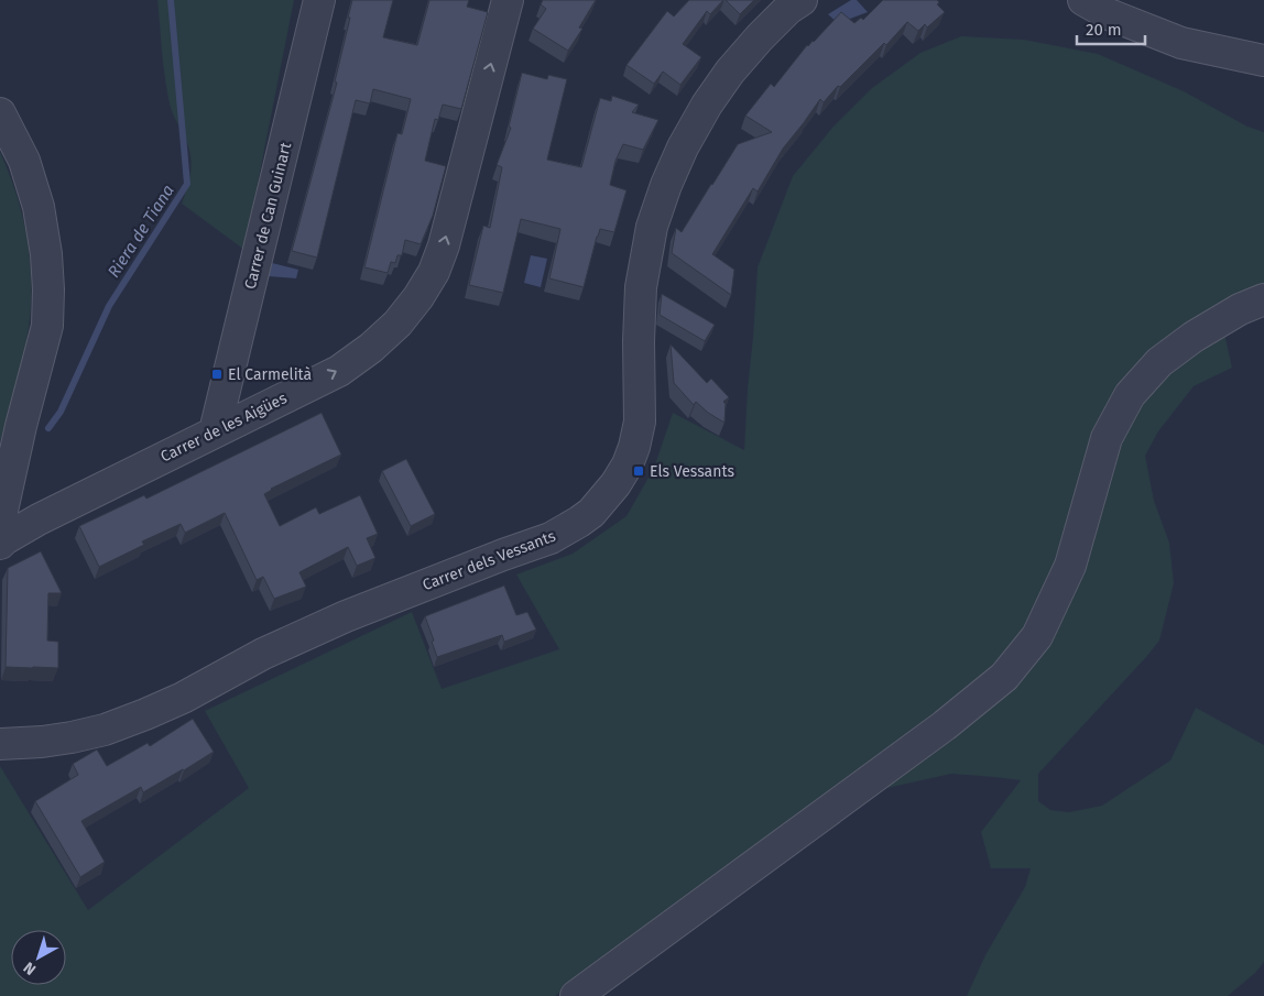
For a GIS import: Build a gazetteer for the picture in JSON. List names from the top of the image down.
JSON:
{
  "streets": {
    "street": ["Carrer de Can Guinart", "Carrer de les Aigües", "Carrer dels Vessants"]
  },
  "crossings": [
    ["Carrer de Can Guinart", "Carrer de les Aigües"]
  ],
  "one_way": ["Carrer de les Aigües"],
  "water": ["Riera de Tiana"],
  "places": {
    "transit": ["El Carmelità", "Els Vessants"]
  },
  "scale_bar": "20 m",
  "north": "bottom left"
}
